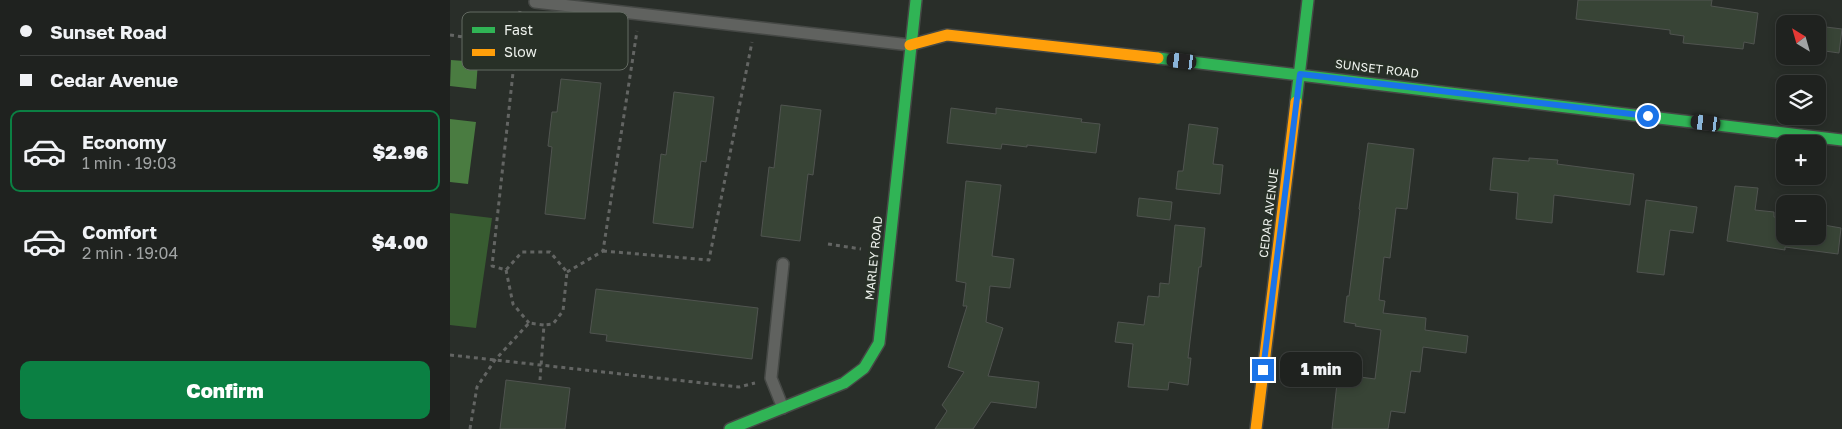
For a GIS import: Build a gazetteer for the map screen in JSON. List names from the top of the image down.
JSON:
{
  "streets": {
    "street": ["SUNSET ROAD", "CEDAR AVENUE", "MARLEY ROAD"]
  },
  "crossings": [
    ["SUNSET ROAD", "CEDAR AVENUE"],
    ["SUNSET ROAD", "MARLEY ROAD"]
  ],
  "legend": ["Fast", "Slow"],
  "north": "top left",
  "page": {
    "banner": ["Sunset Road", "Cedar Avenue"],
    "map_buttons": ["+", "−"],
    "list": [
      {
        "name": "Economy",
        "note": "1 min · 19:03",
        "value": "$2.96"
      },
      {
        "name": "Comfort",
        "note": "2 min · 19:04",
        "value": "$4.00"
      }
    ],
    "buttons": "Confirm",
    "bubble": "1 min"
  }
}
